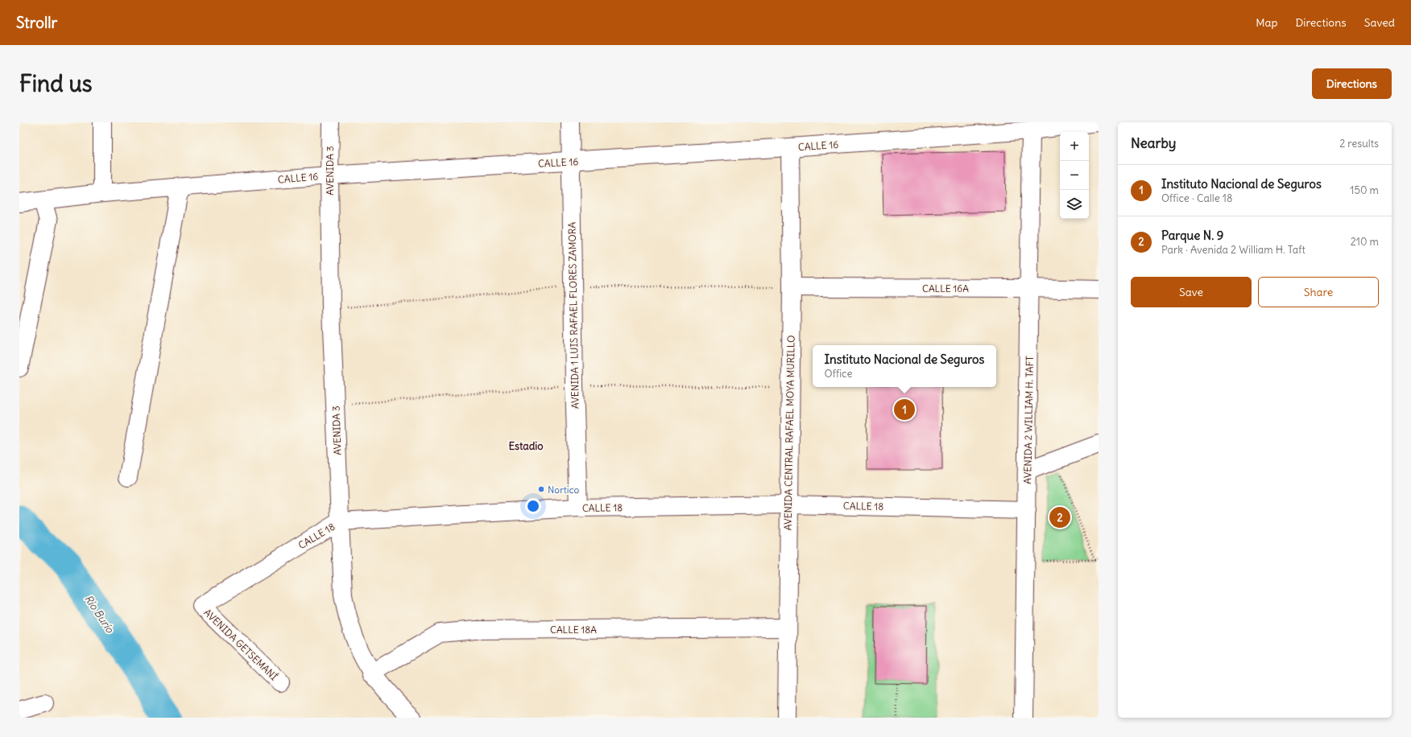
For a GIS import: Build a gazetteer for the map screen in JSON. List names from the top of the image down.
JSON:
{
  "streets": {
    "street": [
      "CALLE 16",
      "AVENIDA 3",
      "CALLE 16A",
      "AVENIDA 1 LUIS RAFAEL FLORES ZAMORA",
      "AVENIDA 2 WILLIAM H. TAFT",
      "AVENIDA CENTRAL RAFAEL MOYA MURILLO",
      "CALLE 18",
      "CALLE 18A",
      "AVENIDA GETSEMANÍ"
    ]
  },
  "crossings": [
    ["CALLE 16", "AVENIDA 3"],
    ["CALLE 16", "AVENIDA 1 LUIS RAFAEL FLORES ZAMORA"],
    ["CALLE 16", "AVENIDA 2 WILLIAM H. TAFT"],
    ["CALLE 16", "AVENIDA CENTRAL RAFAEL MOYA MURILLO"],
    ["AVENIDA 3", "CALLE 18"],
    ["AVENIDA 3", "CALLE 18A"],
    ["CALLE 16A", "AVENIDA 2 WILLIAM H. TAFT"],
    ["CALLE 16A", "AVENIDA CENTRAL RAFAEL MOYA MURILLO"],
    ["AVENIDA 1 LUIS RAFAEL FLORES ZAMORA", "CALLE 18"],
    ["AVENIDA 2 WILLIAM H. TAFT", "CALLE 18"],
    ["AVENIDA CENTRAL RAFAEL MOYA MURILLO", "CALLE 18"],
    ["AVENIDA CENTRAL RAFAEL MOYA MURILLO", "CALLE 18A"],
    ["CALLE 18", "AVENIDA GETSEMANÍ"]
  ],
  "districts": ["Estadio"],
  "water": ["Río Burío"],
  "places": ["Nortico"],
  "page": {
    "header": "Strollr",
    "nav": ["Map", "Directions", "Saved"],
    "buttons": [
      "Directions",
      ["Save", "Share"]
    ],
    "title": "Find us",
    "heading": ["Nearby", "2 results"],
    "map_buttons": ["+", "−"],
    "list": [
      {
        "mark": "1",
        "name": "Instituto Nacional de Seguros",
        "note": "Office · Calle 18",
        "value": "150 m"
      },
      {
        "mark": "2",
        "name": "Parque N. 9",
        "note": "Park · Avenida 2 William H. Taft",
        "value": "210 m"
      }
    ],
    "popup": ["Instituto Nacional de Seguros", "Office"],
    "pins": ["1", "2"]
  }
}
